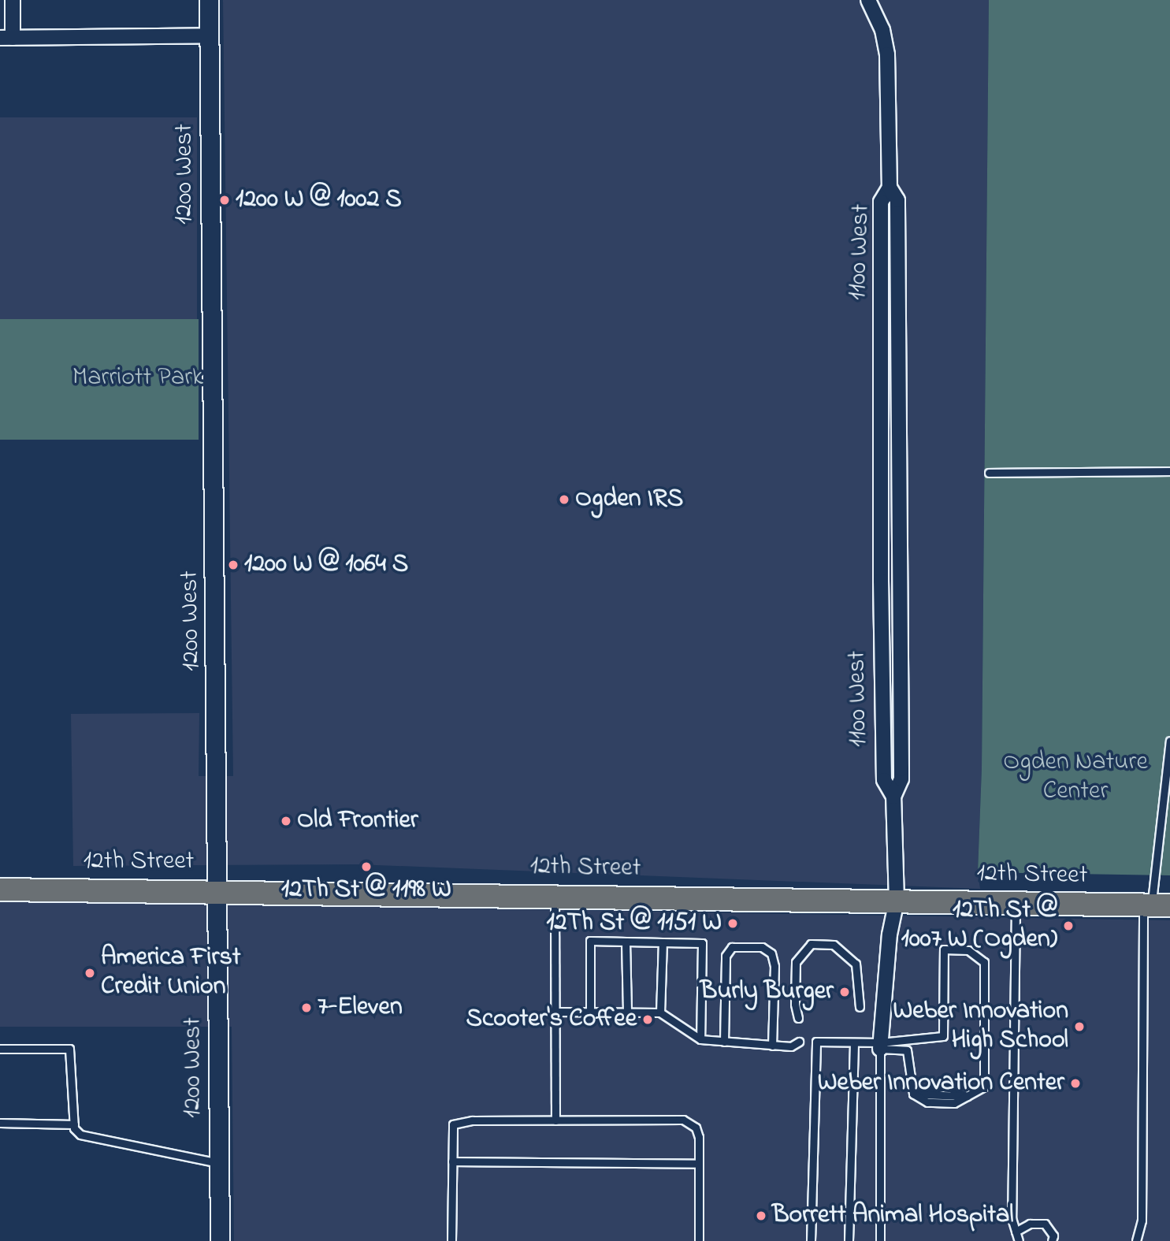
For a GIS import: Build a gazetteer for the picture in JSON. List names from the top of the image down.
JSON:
{
  "streets": {
    "main road": ["12th Street"],
    "street": ["1200 West", "1100 West"]
  },
  "crossings": [
    ["1200 West", "12th Street"],
    ["1100 West", "12th Street"]
  ],
  "parks": ["Marriott Park", "Ogden Nature Center"],
  "places": [
    "1200 W @ 1002 S",
    "Ogden IRS",
    "1200 W @ 1064 S",
    "Old Frontier",
    "12Th St @ 1198 W",
    "12Th St @ 1151 W",
    "12Th St @ 1007 W (Ogden)",
    "America First Credit Union",
    "Burly Burger",
    "7-Eleven",
    "Scooter's Coffee",
    "Weber Innovation High School",
    "Weber Innovation Center",
    "Borrett Animal Hospital"
  ]
}
